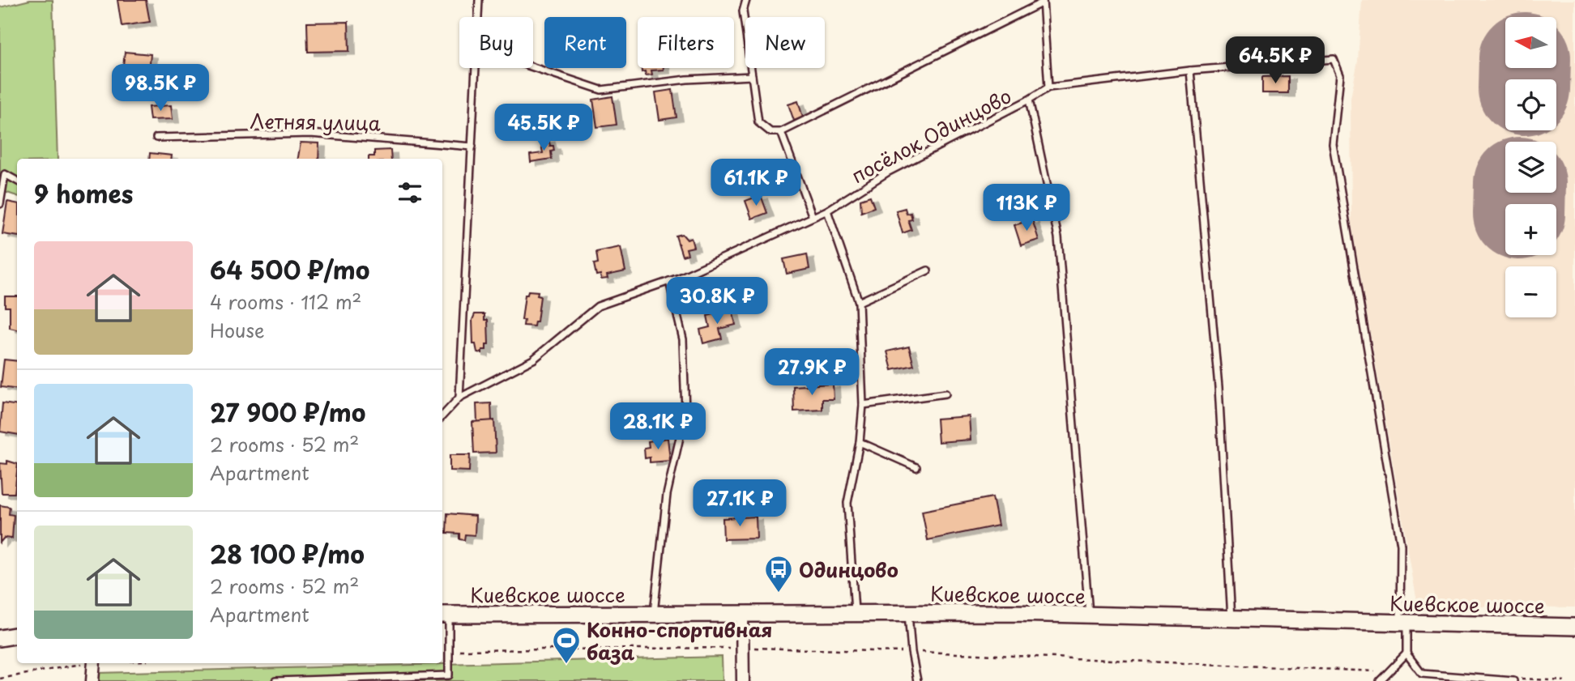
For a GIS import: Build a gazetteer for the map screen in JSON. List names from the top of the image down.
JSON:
{
  "streets": {
    "main road": ["Киевское шоссе"],
    "lane": ["Летняя улица", "посёлок Одинцово"]
  },
  "crossings": [
    ["посёлок Одинцово", "Киевское шоссе"]
  ],
  "places": {
    "bus stop": ["Одинцово"],
    "sports": ["Конно-спортивная база"]
  },
  "north": "left",
  "page": {
    "map_buttons": ["+", "−"],
    "chip": [
      "Buy",
      "Rent",
      "Filters",
      "New"
    ],
    "price": [
      "64.5K ₽",
      "98.5K ₽",
      "45.5K ₽",
      "61.1K ₽",
      "113K ₽",
      "30.8K ₽",
      "27.9K ₽",
      "28.1K ₽",
      "27.1K ₽"
    ],
    "heading": "9 homes",
    "list": [
      {
        "name": "64 500 ₽/mo",
        "note": "4 rooms · 112 m² · House"
      },
      {
        "name": "27 900 ₽/mo",
        "note": "2 rooms · 52 m² · Apartment"
      },
      {
        "name": "28 100 ₽/mo",
        "note": "2 rooms · 52 m² · Apartment"
      }
    ]
  }
}
